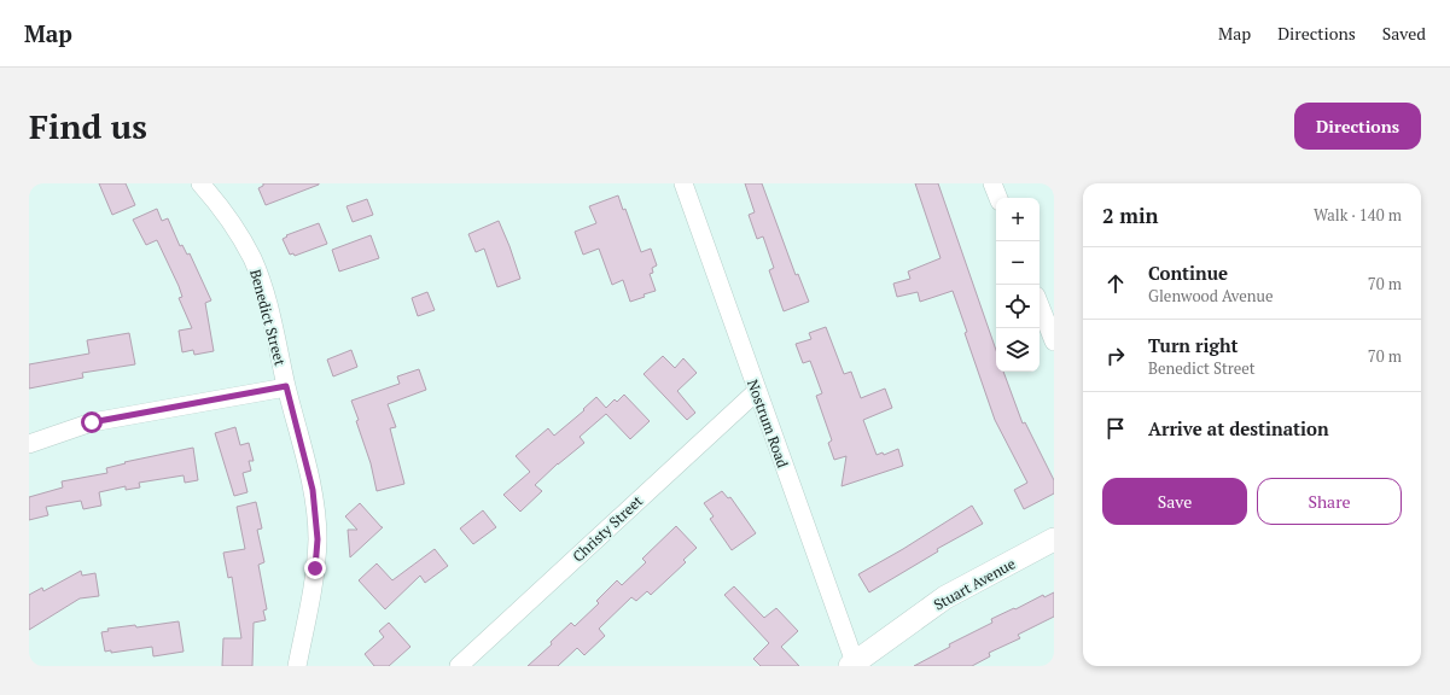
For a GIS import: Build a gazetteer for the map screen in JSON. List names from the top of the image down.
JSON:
{
  "streets": {
    "street": [
      "Benedict Street",
      "Nostrum Road",
      "Christy Street",
      "Stuart Avenue"
    ]
  },
  "crossings": [
    ["Nostrum Road", "Christy Street"],
    ["Nostrum Road", "Stuart Avenue"]
  ],
  "page": {
    "header": "Map",
    "nav": ["Map", "Directions", "Saved"],
    "buttons": [
      "Directions",
      ["Save", "Share"]
    ],
    "title": "Find us",
    "heading": ["2 min", "Walk · 140 m"],
    "map_buttons": ["+", "−"],
    "list": [
      ["Continue", "Glenwood Avenue", "70 m"],
      ["Turn right", "Benedict Street", "70 m"],
      "Arrive at destination"
    ]
  }
}
